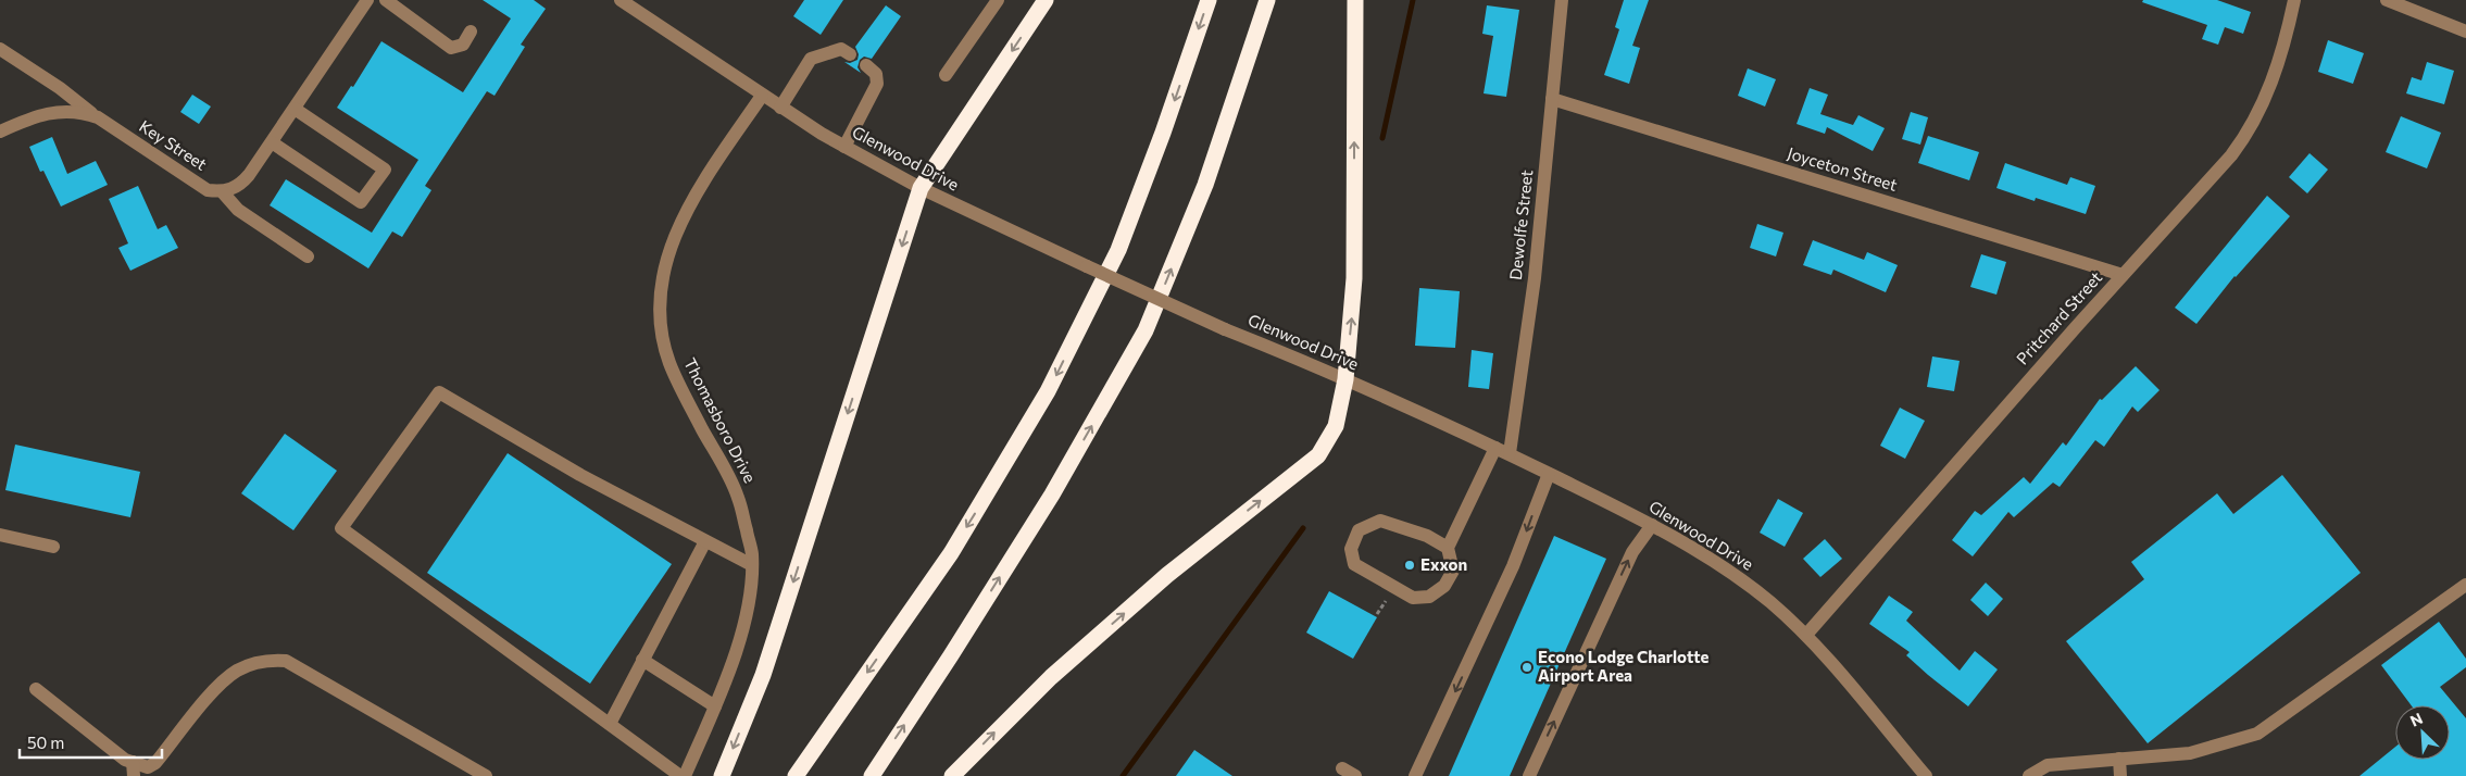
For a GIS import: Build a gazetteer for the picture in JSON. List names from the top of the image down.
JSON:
{
  "streets": {
    "street": [
      "Key Street",
      "Glenwood Drive",
      "Joyceton Street",
      "Dewolfe Street",
      "Pritchard Street",
      "Thomasboro Drive"
    ]
  },
  "crossings": [
    ["Glenwood Drive", "Dewolfe Street"],
    ["Glenwood Drive", "Pritchard Street"],
    ["Glenwood Drive", "Thomasboro Drive"],
    ["Joyceton Street", "Dewolfe Street"],
    ["Joyceton Street", "Pritchard Street"]
  ],
  "places": ["Exxon", "Econo Lodge Charlotte Airport Area"],
  "scale_bar": "50 m",
  "north": "top left"
}
